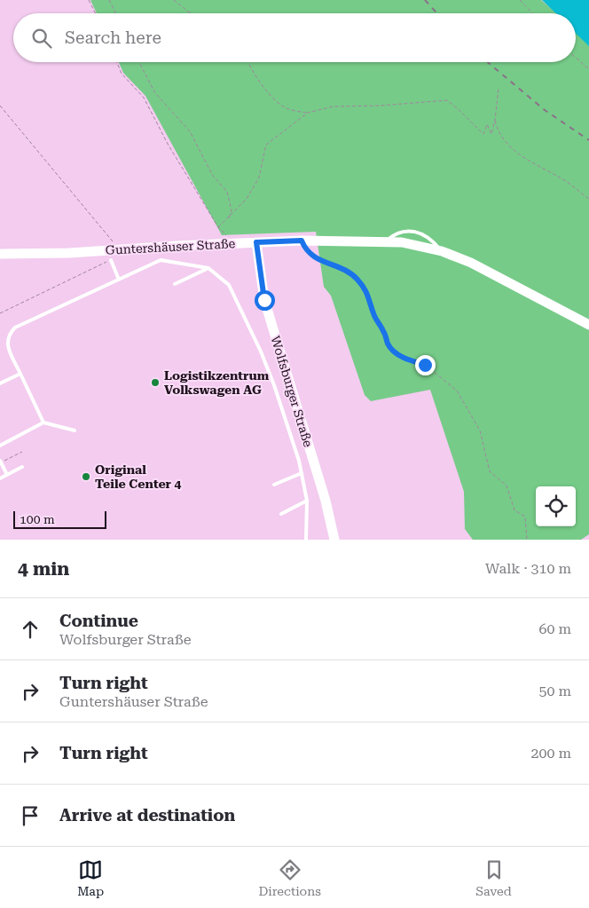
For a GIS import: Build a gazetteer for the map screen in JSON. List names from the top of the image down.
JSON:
{
  "streets": {
    "street": ["Guntershäuser Straße", "Wolfsburger Straße"]
  },
  "crossings": [
    ["Guntershäuser Straße", "Wolfsburger Straße"]
  ],
  "places": ["Logistikzentrum Volkswagen AG", "Original Teile Center 4"],
  "scale_bar": "100 m",
  "page": {
    "search": "Search here",
    "scale": "100 m",
    "heading": ["4 min", "Walk · 310 m"],
    "list": [
      ["Continue", "Wolfsburger Straße", "60 m"],
      ["Turn right", "Guntershäuser Straße", "50 m"],
      ["Turn right", "200 m"],
      "Arrive at destination"
    ],
    "nav": ["Map", "Directions", "Saved"]
  }
}
